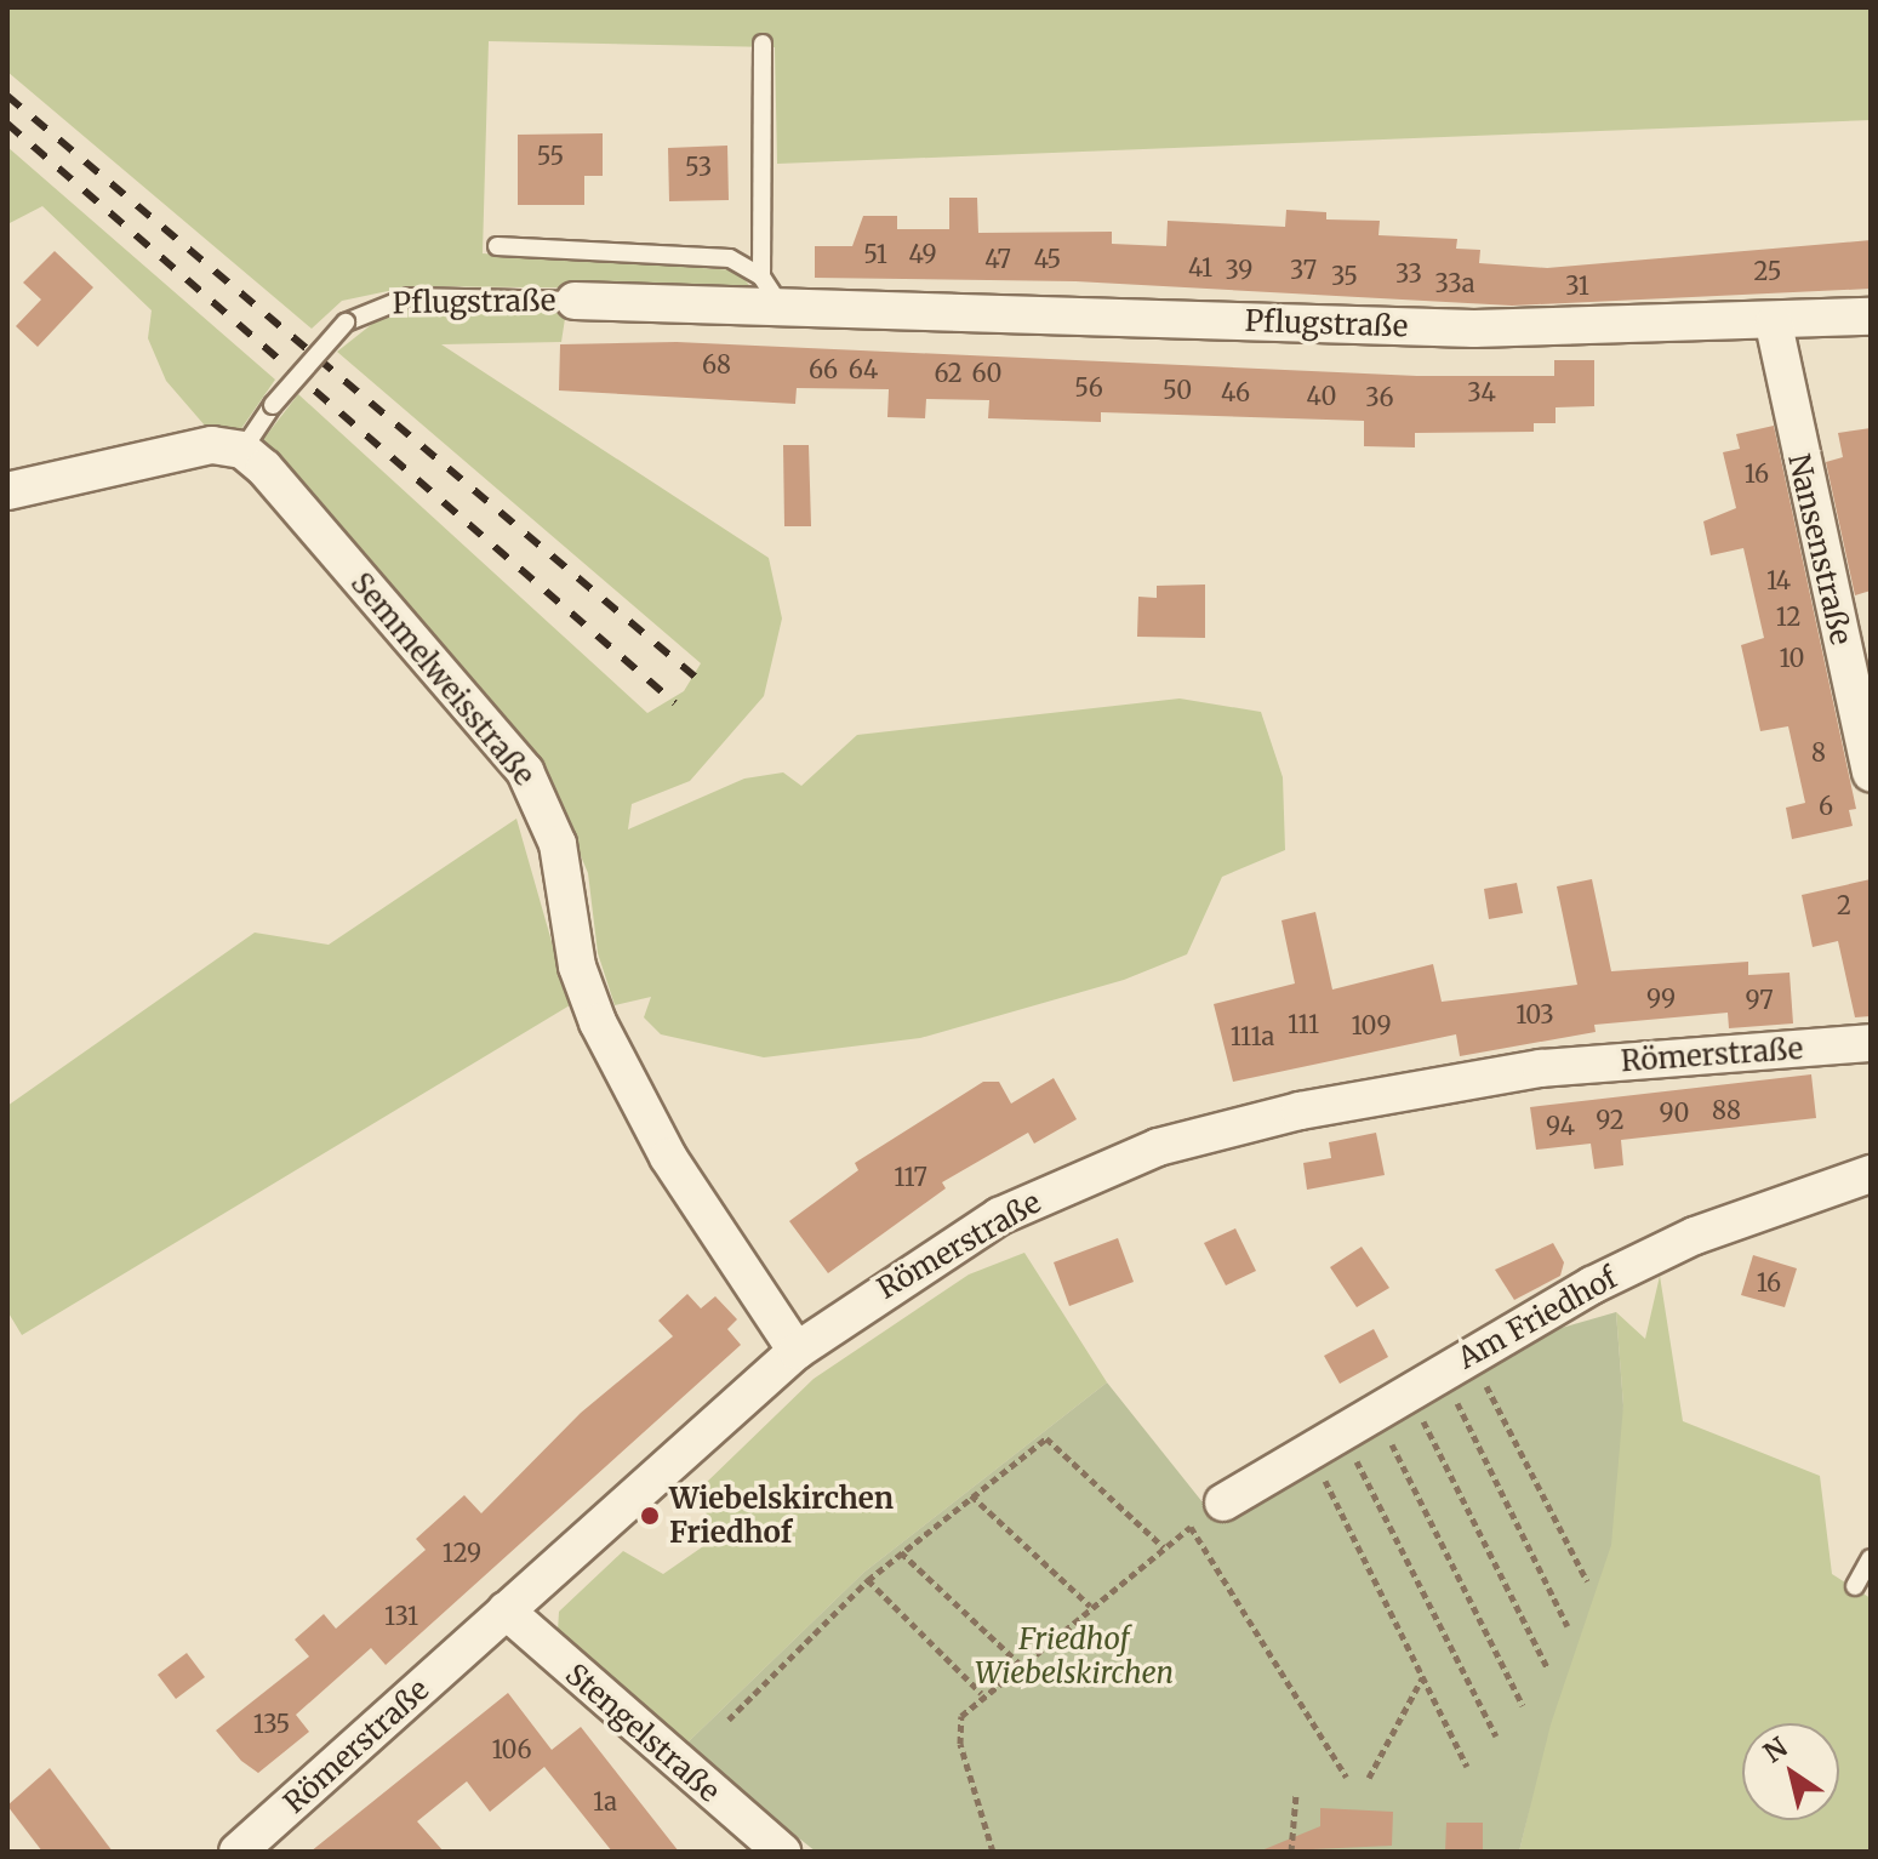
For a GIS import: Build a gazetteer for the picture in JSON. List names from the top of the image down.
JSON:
{
  "streets": {
    "street": [
      "Pflugstraße",
      "Nansenstraße",
      "Semmelweisstraße",
      "Römerstraße",
      "Am Friedhof",
      "Stengelstraße"
    ]
  },
  "crossings": [
    ["Pflugstraße", "Nansenstraße"],
    ["Pflugstraße", "Semmelweisstraße"],
    ["Semmelweisstraße", "Römerstraße"],
    ["Römerstraße", "Stengelstraße"]
  ],
  "parks": ["Friedhof Wiebelskirchen"],
  "places": ["Wiebelskirchen Friedhof"],
  "house_numbers": [
    "55",
    "53",
    "51",
    "49",
    "47",
    "45",
    "41",
    "39",
    "37",
    "25",
    "33",
    "35",
    "33a",
    "31",
    "68",
    "66",
    "64",
    "62",
    "60",
    "56",
    "50",
    "46",
    "34",
    "40",
    "36",
    "16",
    "14",
    "12",
    "10",
    "8",
    "6",
    "2",
    "99",
    "97",
    "103",
    "111",
    "109",
    "111a",
    "88",
    "90",
    "92",
    "94",
    "117",
    "16",
    "129",
    "131",
    "135",
    "106",
    "1a"
  ],
  "north": "top left"
}
